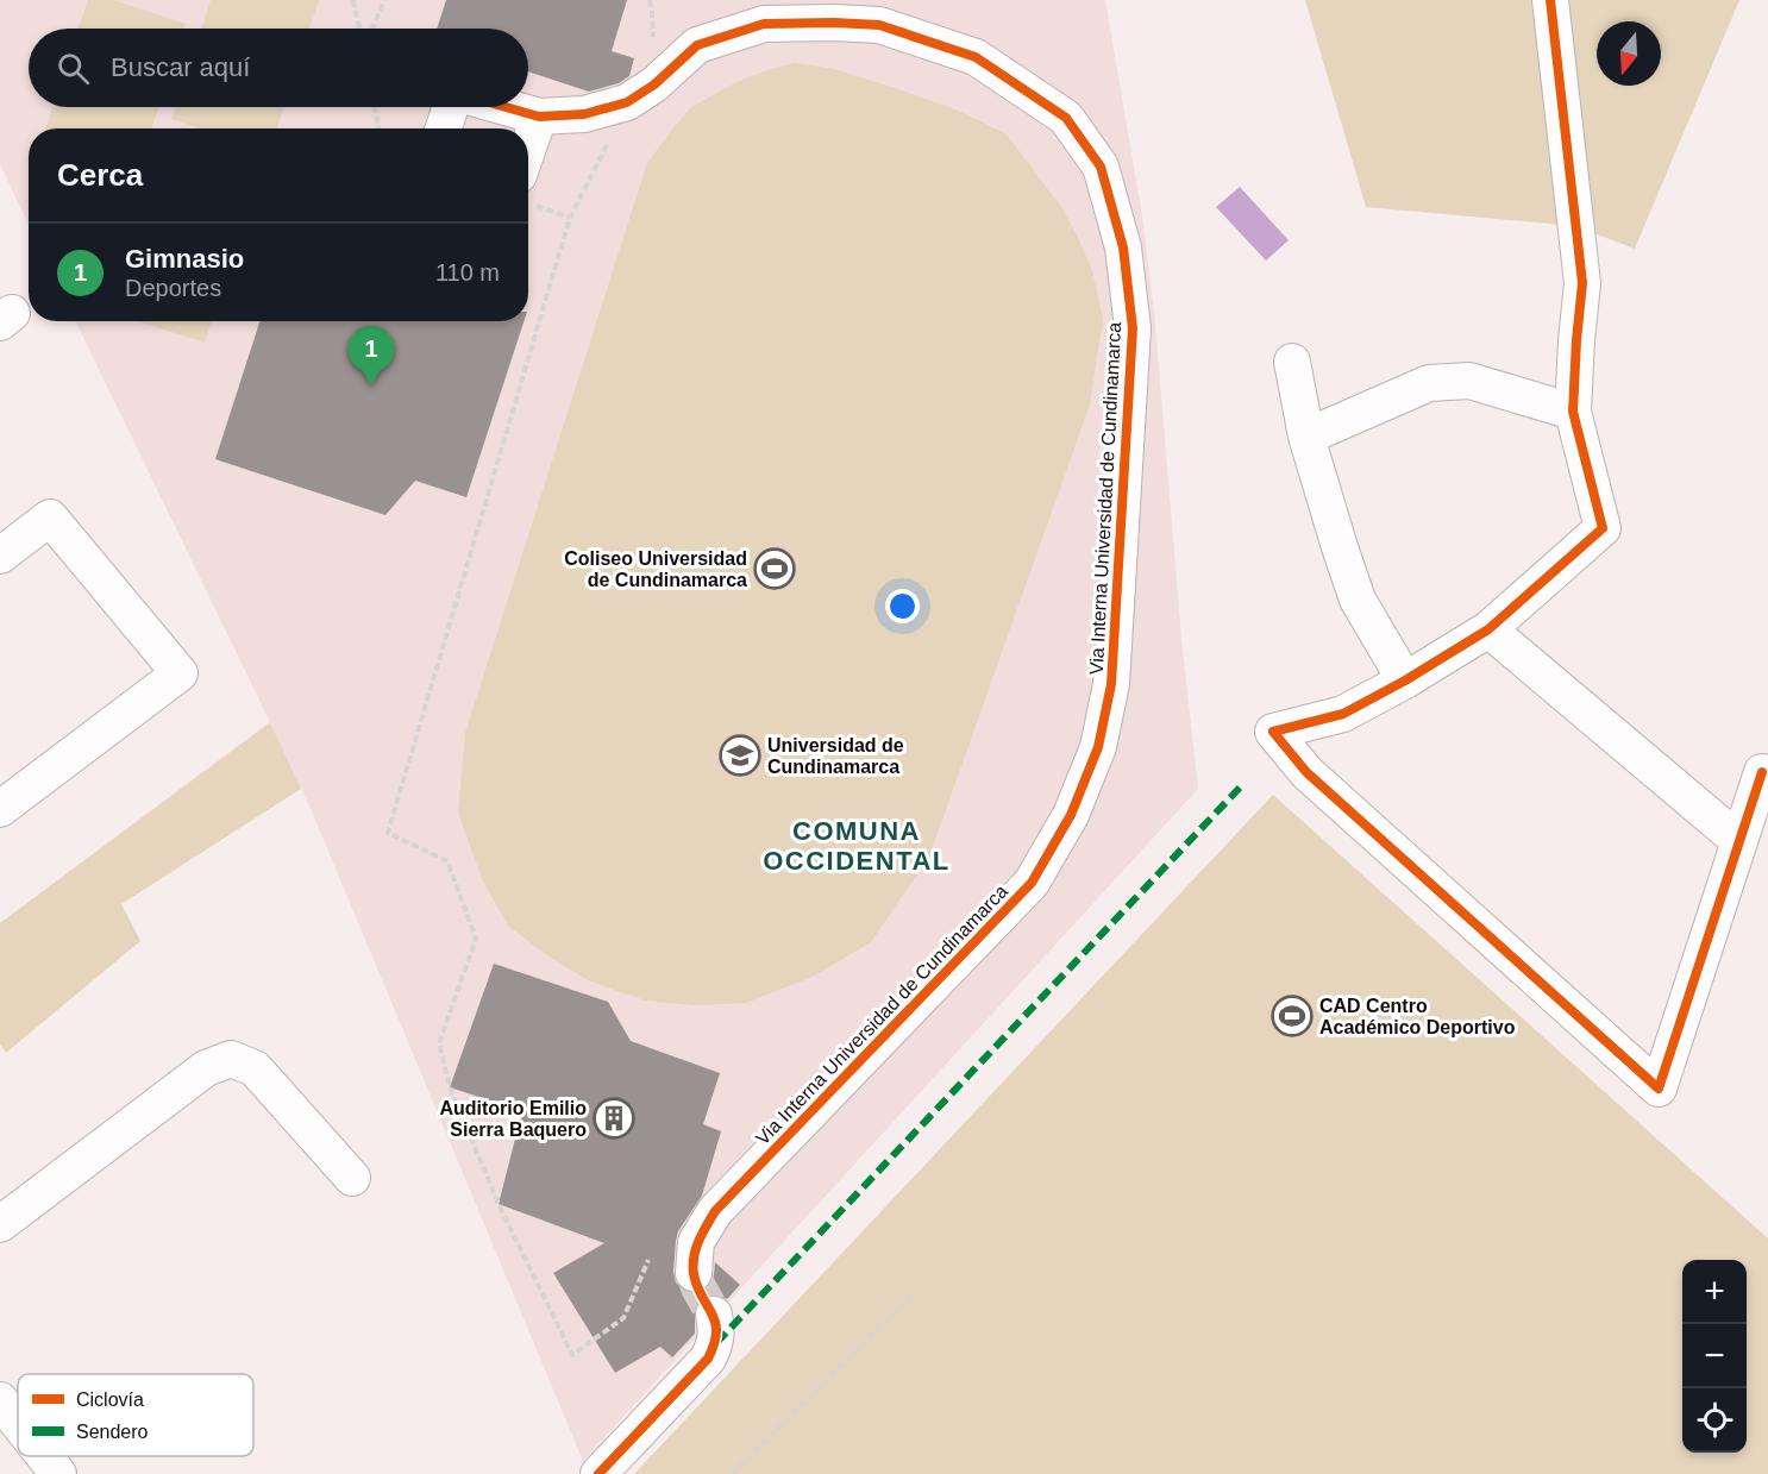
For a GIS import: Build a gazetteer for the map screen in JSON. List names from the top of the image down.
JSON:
{
  "streets": {
    "street": ["Via Interna Universidad de Cundinamarca"]
  },
  "districts": ["COMUNA OCCIDENTAL"],
  "places": {
    "sports": ["Coliseo Universidad de Cundinamarca", "CAD Centro Académico Deportivo"],
    "school or university": ["Universidad de Cundinamarca"],
    "building": ["Auditorio Emilio Sierra Baquero"]
  },
  "legend": ["Ciclovía", "Sendero"],
  "north": "bottom",
  "page": {
    "search": "Buscar aquí",
    "heading": "Cerca",
    "list": [
      {
        "mark": "1",
        "name": "Gimnasio",
        "note": "Deportes",
        "value": "110 m"
      }
    ],
    "pins": "1",
    "map_buttons": ["+", "−"]
  }
}
